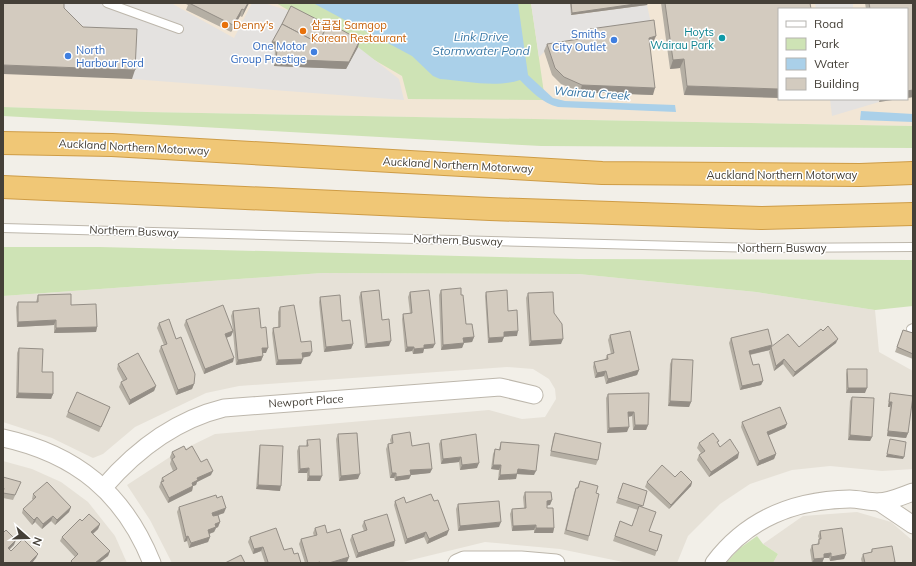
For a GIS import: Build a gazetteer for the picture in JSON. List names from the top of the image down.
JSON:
{
  "streets": {
    "highway": ["Auckland Northern Motorway"],
    "street": ["Newport Place"],
    "lane": ["Northern Busway"]
  },
  "water": ["Link Drive Stormwater Pond", "Wairau Creek"],
  "places": [
    "Denny's",
    "삼곱집 Samgop Korean Restaurant",
    "Hoyts Wairau Park",
    "Smiths City Outlet",
    "One Motor Group Prestige",
    "North Harbour Ford"
  ],
  "legend": [
    "Road",
    "Park",
    "Water",
    "Building"
  ],
  "north": "right"
}
